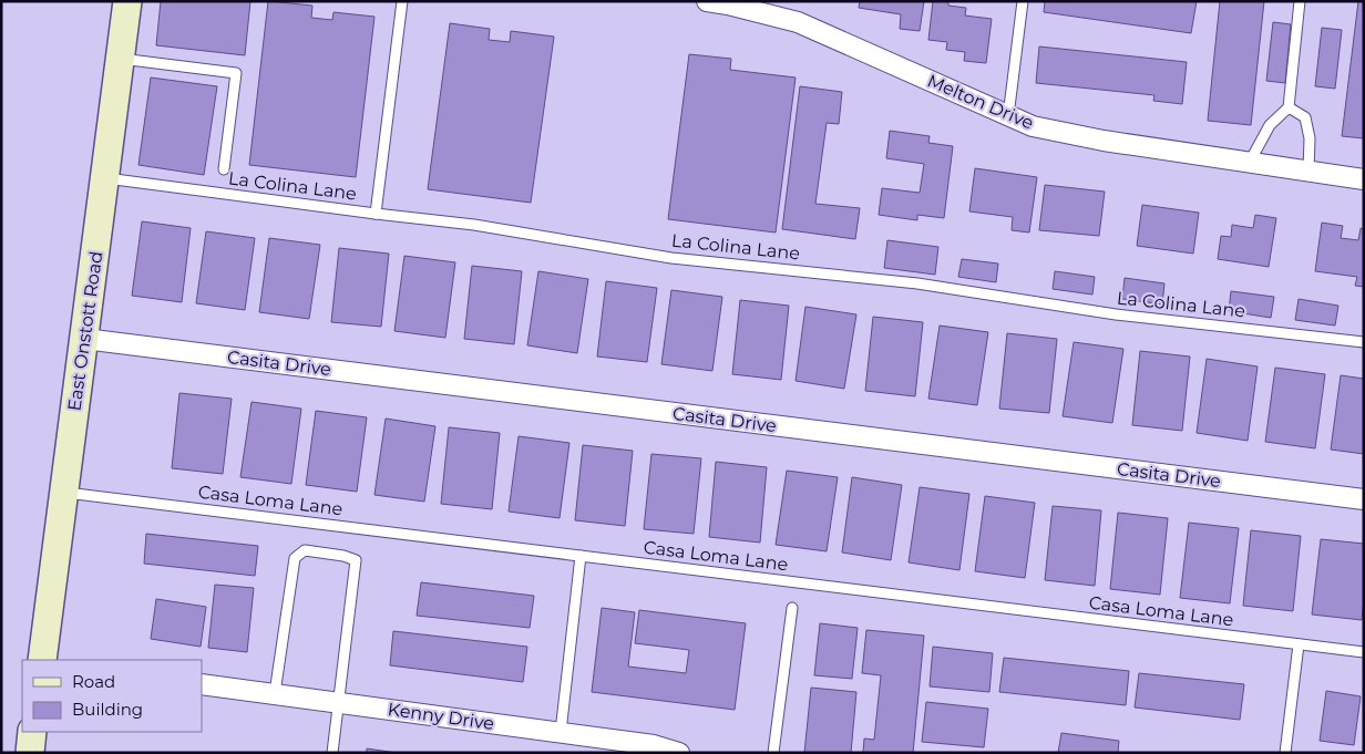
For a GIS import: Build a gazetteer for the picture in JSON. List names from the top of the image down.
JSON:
{
  "streets": {
    "street": [
      "Melton Drive",
      "East Onstott Road",
      "Casita Drive",
      "Kenny Drive"
    ],
    "lane": ["La Colina Lane", "Casa Loma Lane"]
  },
  "crossings": [
    ["La Colina Lane", "East Onstott Road"],
    ["East Onstott Road", "Casita Drive"],
    ["East Onstott Road", "Casa Loma Lane"]
  ],
  "legend": ["Road", "Building"]
}
